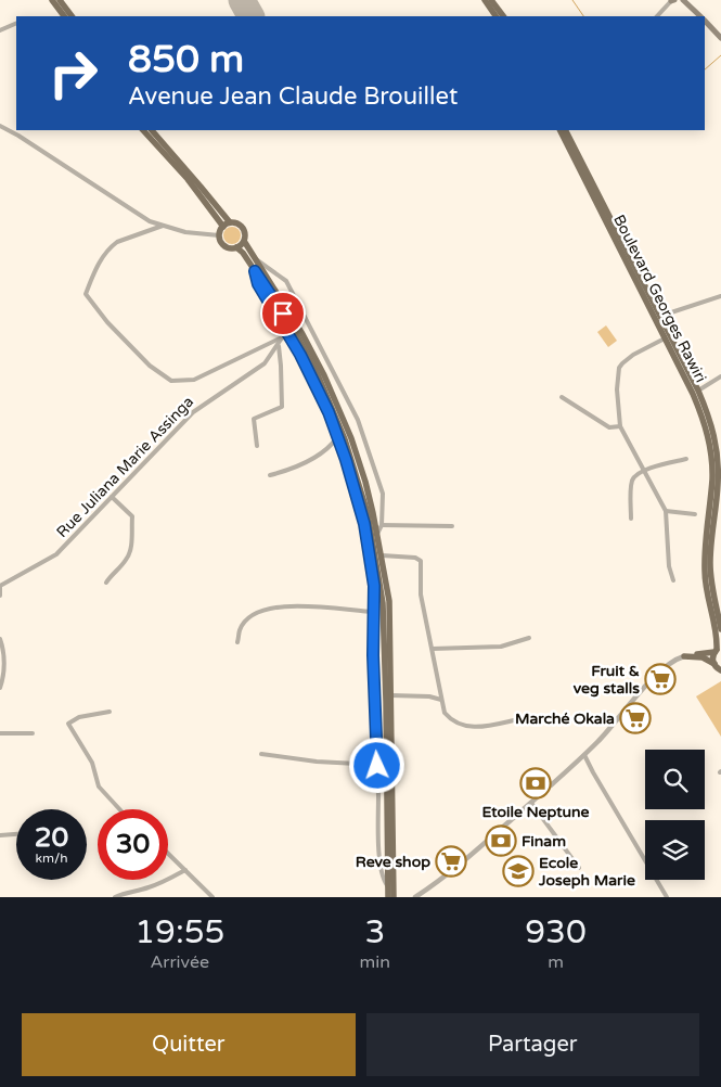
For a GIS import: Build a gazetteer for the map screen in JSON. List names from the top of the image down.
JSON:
{
  "streets": {
    "main road": ["Boulevard Georges Rawiri"],
    "street": ["Rue Juliana Marie Assinga"]
  },
  "places": {
    "supermarket": ["Fruit & veg stalls", "Marché Okala", "Reve shop"],
    "bank": ["Etoile Neptune", "Finam"],
    "school or university": ["Ecole Joseph Marie"]
  },
  "page": {
    "turn": ["850 m", "Avenue Jean Claude Brouillet"],
    "speed": "20 km/h",
    "limit": "30",
    "eta": [
      "19:55",
      "Arrivée",
      "3",
      "min",
      "930",
      "m"
    ],
    "buttons": ["Quitter", "Partager"]
  }
}
